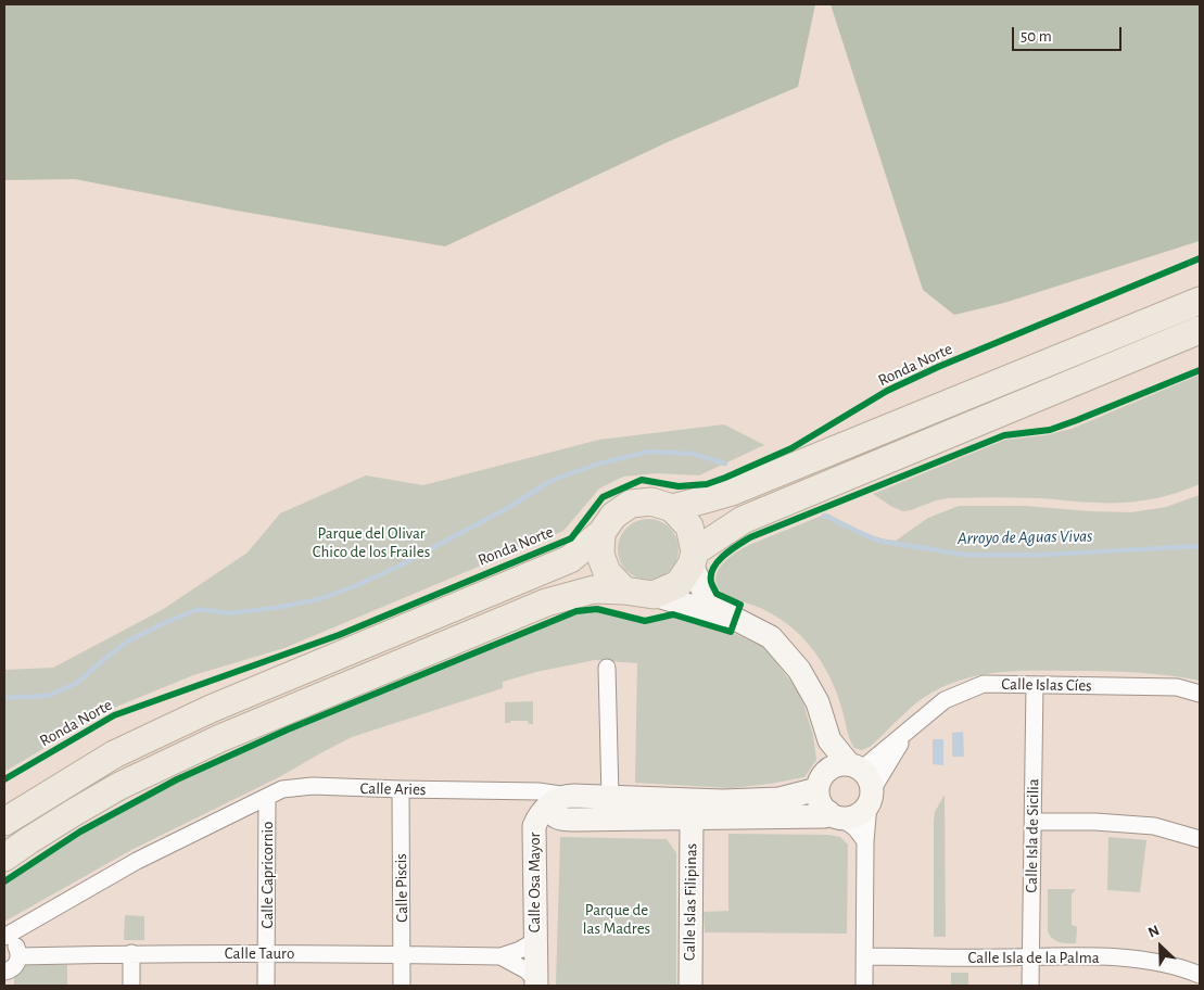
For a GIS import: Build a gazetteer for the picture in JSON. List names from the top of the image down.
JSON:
{
  "streets": {
    "highway": ["Ronda Norte"],
    "main road": ["Calle Aries", "Calle Osa Mayor", "Calle Islas Filipinas"],
    "street": [
      "Calle Islas Cíes",
      "Calle Isla de Sicilia",
      "Calle Capricornio",
      "Calle Piscis",
      "Calle Tauro",
      "Calle Isla de la Palma"
    ]
  },
  "crossings": [
    ["Calle Islas Cíes", "Calle Aries"],
    ["Calle Islas Cíes", "Calle Isla de Sicilia"],
    ["Calle Aries", "Calle Capricornio"],
    ["Calle Aries", "Calle Osa Mayor"],
    ["Calle Aries", "Calle Piscis"],
    ["Calle Aries", "Calle Islas Filipinas"],
    ["Calle Isla de Sicilia", "Calle Isla de la Palma"],
    ["Calle Capricornio", "Calle Tauro"],
    ["Calle Osa Mayor", "Calle Tauro"],
    ["Calle Piscis", "Calle Tauro"]
  ],
  "water": ["Arroyo de Aguas Vivas"],
  "parks": ["Parque del Olivar Chico de los Frailes", "Parque de las Madres"],
  "scale_bar": "50 m",
  "north": "top left"
}
